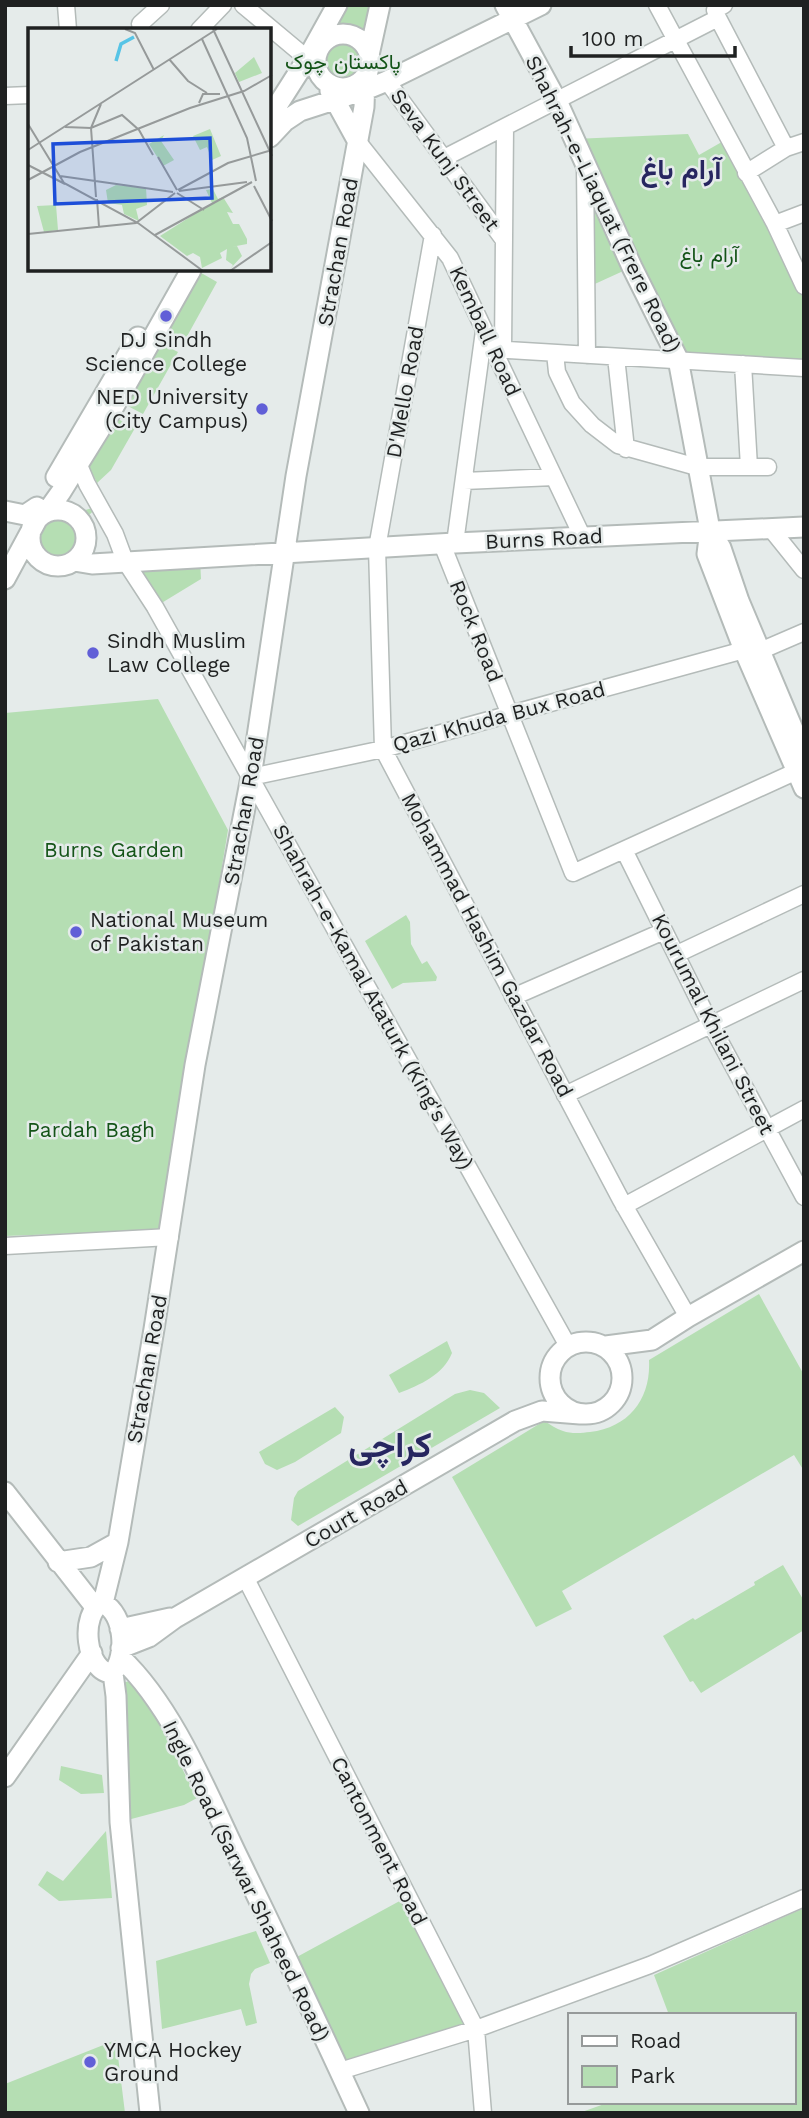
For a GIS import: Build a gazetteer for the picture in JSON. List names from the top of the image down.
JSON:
{
  "streets": {
    "main road": [
      "Shahrah-e-Liaquat (Frere Road)",
      "Strachan Road",
      "Burns Road",
      "Court Road",
      "Ingle Road (Sarwar Shaheed Road)"
    ],
    "street": [
      "Seva Kunj Street",
      "Kemball Road",
      "D'Mello Road",
      "Rock Road",
      "Qazi Khuda Bux Road",
      "Mohammad Hashim Gazdar Road",
      "Shahrah-e-Kamal Ataturk (King's Way)",
      "Kourumal Khilani Street",
      "Cantonment Road"
    ]
  },
  "crossings": [
    ["Shahrah-e-Liaquat (Frere Road)", "Burns Road"],
    ["Shahrah-e-Liaquat (Frere Road)", "Qazi Khuda Bux Road"],
    ["Strachan Road", "Kemball Road"],
    ["Strachan Road", "Burns Road"],
    ["Strachan Road", "Qazi Khuda Bux Road"],
    ["Strachan Road", "Shahrah-e-Kamal Ataturk (King's Way)"],
    ["Strachan Road", "Ingle Road (Sarwar Shaheed Road)"],
    ["Kemball Road", "D'Mello Road"],
    ["Kemball Road", "Burns Road"],
    ["D'Mello Road", "Burns Road"],
    ["D'Mello Road", "Mohammad Hashim Gazdar Road"],
    ["Burns Road", "Rock Road"],
    ["Burns Road", "Mohammad Hashim Gazdar Road"],
    ["Burns Road", "Shahrah-e-Kamal Ataturk (King's Way)"],
    ["Rock Road", "Qazi Khuda Bux Road"],
    ["Rock Road", "Kourumal Khilani Street"],
    ["Qazi Khuda Bux Road", "Mohammad Hashim Gazdar Road"],
    ["Qazi Khuda Bux Road", "Shahrah-e-Kamal Ataturk (King's Way)"],
    ["Shahrah-e-Kamal Ataturk (King's Way)", "Court Road"],
    ["Court Road", "Cantonment Road"],
    ["Court Road", "Ingle Road (Sarwar Shaheed Road)"]
  ],
  "districts": ["آرام باغ", "کراچی"],
  "parks": [
    "پاکستان چوک",
    "آرام باغ",
    "Burns Garden",
    "Pardah Bagh"
  ],
  "places": [
    "DJ Sindh Science College",
    "NED University (City Campus)",
    "Sindh Muslim Law College",
    "National Museum of Pakistan",
    "YMCA Hockey Ground"
  ],
  "legend": ["Road", "Park"],
  "scale_bar": "100 m"
}
